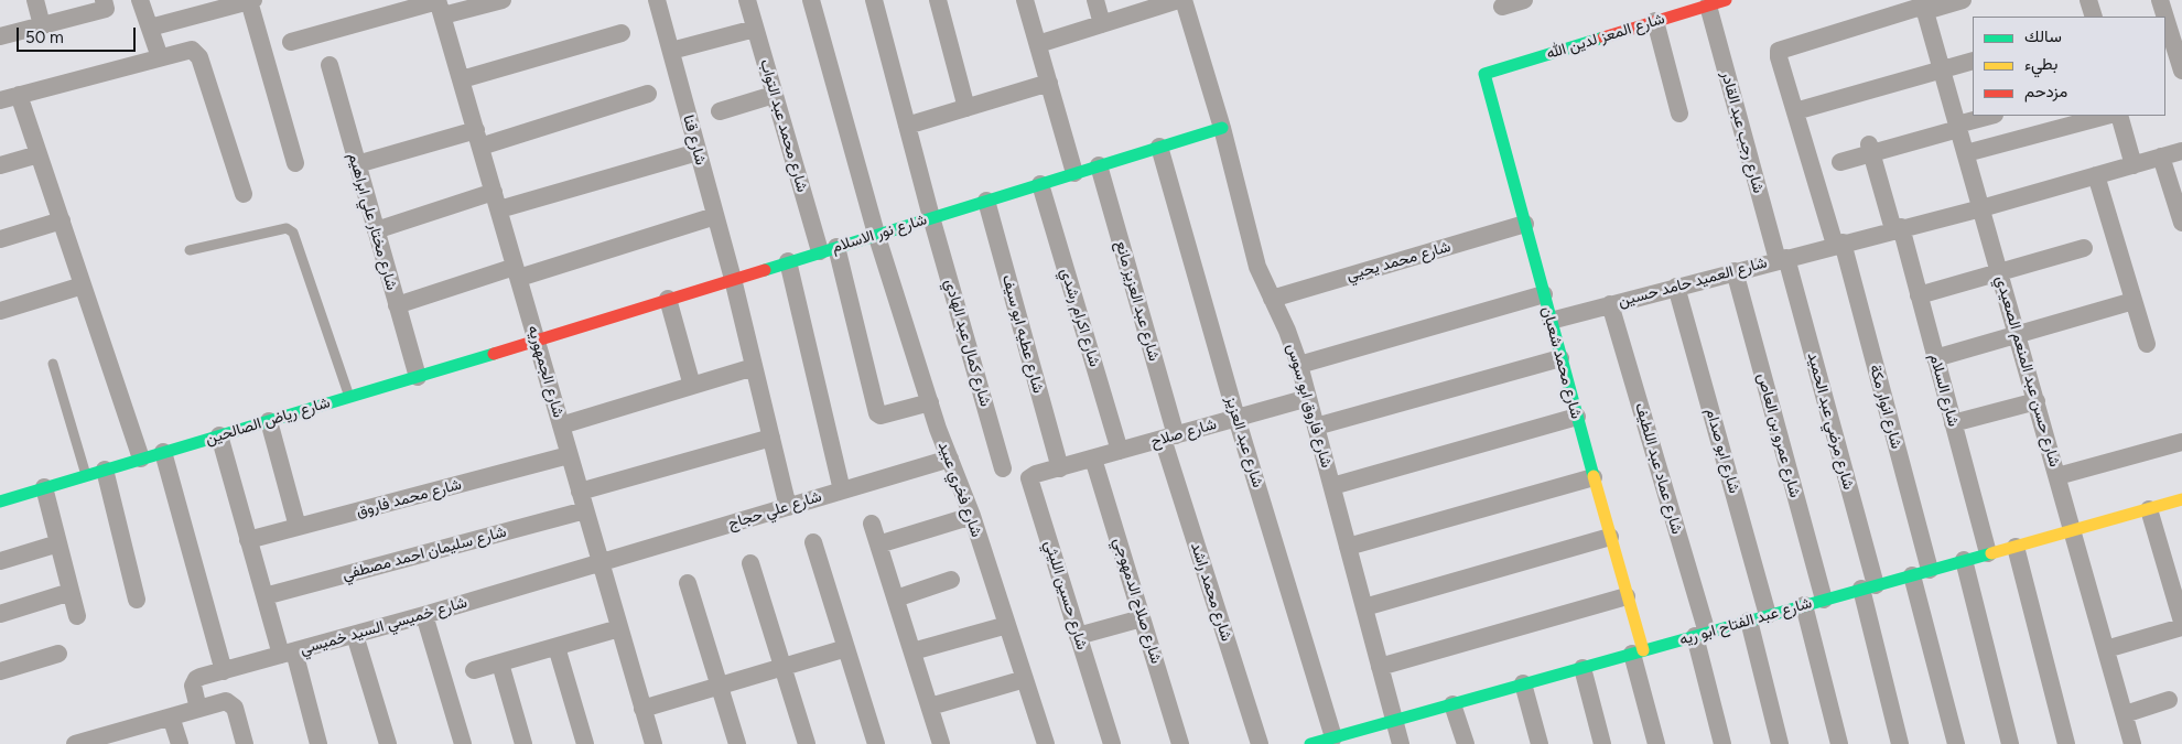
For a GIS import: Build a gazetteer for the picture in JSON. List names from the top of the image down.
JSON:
{
  "streets": {
    "street": [
      "شارع المعز لدين الله",
      "شارع محمد عبد التواب",
      "شارع رجب عبد القادر",
      "شارع قنا",
      "شارع مختار علي ابراهيم",
      "شارع نور الاسلام",
      "شارع محمد يحيي",
      "شارع العميد حامد حسين",
      "شارع عبد العزيز مانع",
      "شارع اكرام رشدي",
      "شارع عطيه ابو سيف",
      "شارع كمال عبد الهادي",
      "شارع محمد شعبان",
      "شارع الجمهوريه",
      "شارع حسن عبد المنعم الصعيدي",
      "شارع السلام",
      "شارع فاروق ابو سوس",
      "شارع انوار مكة",
      "شارع رياض الصالحين",
      "شارع مرضي عبد الحميد",
      "شارع صلاح",
      "شارع عمرو بن العاص",
      "شارع عبد العزيز",
      "شارع ابو صدام",
      "شارع عماد عبد اللطيف",
      "شارع فخري عبيد",
      "شارع محمد فاروق",
      "شارع علي حجاج",
      "شارع سليمان احمد مصطفي",
      "شارع محمد راشد",
      "شارع حسين الليثي",
      "شارع صلاح الدمهوجي",
      "شارع عبد الفتاح ابو ريه",
      "شارع خميسي السيد خميسي"
    ]
  },
  "crossings": [
    ["شارع المعز لدين الله", "شارع رجب عبد القادر"],
    ["شارع المعز لدين الله", "شارع محمد شعبان"],
    ["شارع محمد عبد التواب", "شارع نور الاسلام"],
    ["شارع محمد عبد التواب", "شارع فخري عبيد"],
    ["شارع رجب عبد القادر", "شارع العميد حامد حسين"],
    ["شارع رجب عبد القادر", "شارع مرضي عبد الحميد"],
    ["شارع قنا", "شارع نور الاسلام"],
    ["شارع قنا", "شارع علي حجاج"],
    ["شارع مختار علي ابراهيم", "شارع رياض الصالحين"],
    ["شارع نور الاسلام", "شارع عبد العزيز مانع"],
    ["شارع نور الاسلام", "شارع اكرام رشدي"],
    ["شارع نور الاسلام", "شارع عطيه ابو سيف"],
    ["شارع نور الاسلام", "شارع كمال عبد الهادي"],
    ["شارع نور الاسلام", "شارع الجمهوريه"],
    ["شارع نور الاسلام", "شارع فاروق ابو سوس"],
    ["شارع نور الاسلام", "شارع رياض الصالحين"],
    ["شارع نور الاسلام", "شارع عبد العزيز"],
    ["شارع نور الاسلام", "شارع فخري عبيد"],
    ["شارع محمد يحيي", "شارع محمد شعبان"],
    ["شارع محمد يحيي", "شارع فاروق ابو سوس"],
    ["شارع العميد حامد حسين", "شارع محمد شعبان"],
    ["شارع العميد حامد حسين", "شارع حسن عبد المنعم الصعيدي"],
    ["شارع العميد حامد حسين", "شارع السلام"],
    ["شارع العميد حامد حسين", "شارع انوار مكة"],
    ["شارع العميد حامد حسين", "شارع مرضي عبد الحميد"],
    ["شارع العميد حامد حسين", "شارع عمرو بن العاص"],
    ["شارع العميد حامد حسين", "شارع ابو صدام"],
    ["شارع العميد حامد حسين", "شارع عماد عبد اللطيف"],
    ["شارع عبد العزيز مانع", "شارع صلاح"],
    ["شارع عبد العزيز مانع", "شارع محمد راشد"],
    ["شارع اكرام رشدي", "شارع صلاح"],
    ["شارع عطيه ابو سيف", "شارع صلاح"],
    ["شارع عطيه ابو سيف", "شارع حسين الليثي"],
    ["شارع محمد شعبان", "شارع عبد الفتاح ابو ريه"],
    ["شارع الجمهوريه", "شارع رياض الصالحين"],
    ["شارع الجمهوريه", "شارع محمد فاروق"],
    ["شارع الجمهوريه", "شارع علي حجاج"],
    ["شارع الجمهوريه", "شارع سليمان احمد مصطفي"],
    ["شارع الجمهوريه", "شارع خميسي السيد خميسي"],
    ["شارع حسن عبد المنعم الصعيدي", "شارع انوار مكة"],
    ["شارع حسن عبد المنعم الصعيدي", "شارع عبد الفتاح ابو ريه"],
    ["شارع السلام", "شارع عبد الفتاح ابو ريه"],
    ["شارع فاروق ابو سوس", "شارع صلاح"],
    ["شارع فاروق ابو سوس", "شارع عبد الفتاح ابو ريه"],
    ["شارع انوار مكة", "شارع عبد الفتاح ابو ريه"],
    ["شارع مرضي عبد الحميد", "شارع عبد الفتاح ابو ريه"],
    ["شارع صلاح", "شارع عبد العزيز"],
    ["شارع صلاح", "شارع محمد راشد"],
    ["شارع صلاح", "شارع حسين الليثي"],
    ["شارع صلاح", "شارع صلاح الدمهوجي"],
    ["شارع عمرو بن العاص", "شارع عبد الفتاح ابو ريه"],
    ["شارع عبد العزيز", "شارع عبد الفتاح ابو ريه"],
    ["شارع ابو صدام", "شارع عبد الفتاح ابو ريه"],
    ["شارع عماد عبد اللطيف", "شارع عبد الفتاح ابو ريه"],
    ["شارع فخري عبيد", "شارع علي حجاج"],
    ["شارع علي حجاج", "شارع خميسي السيد خميسي"]
  ],
  "legend": ["سالك", "بطيء", "مزدحم"],
  "scale_bar": "50 m"
}
